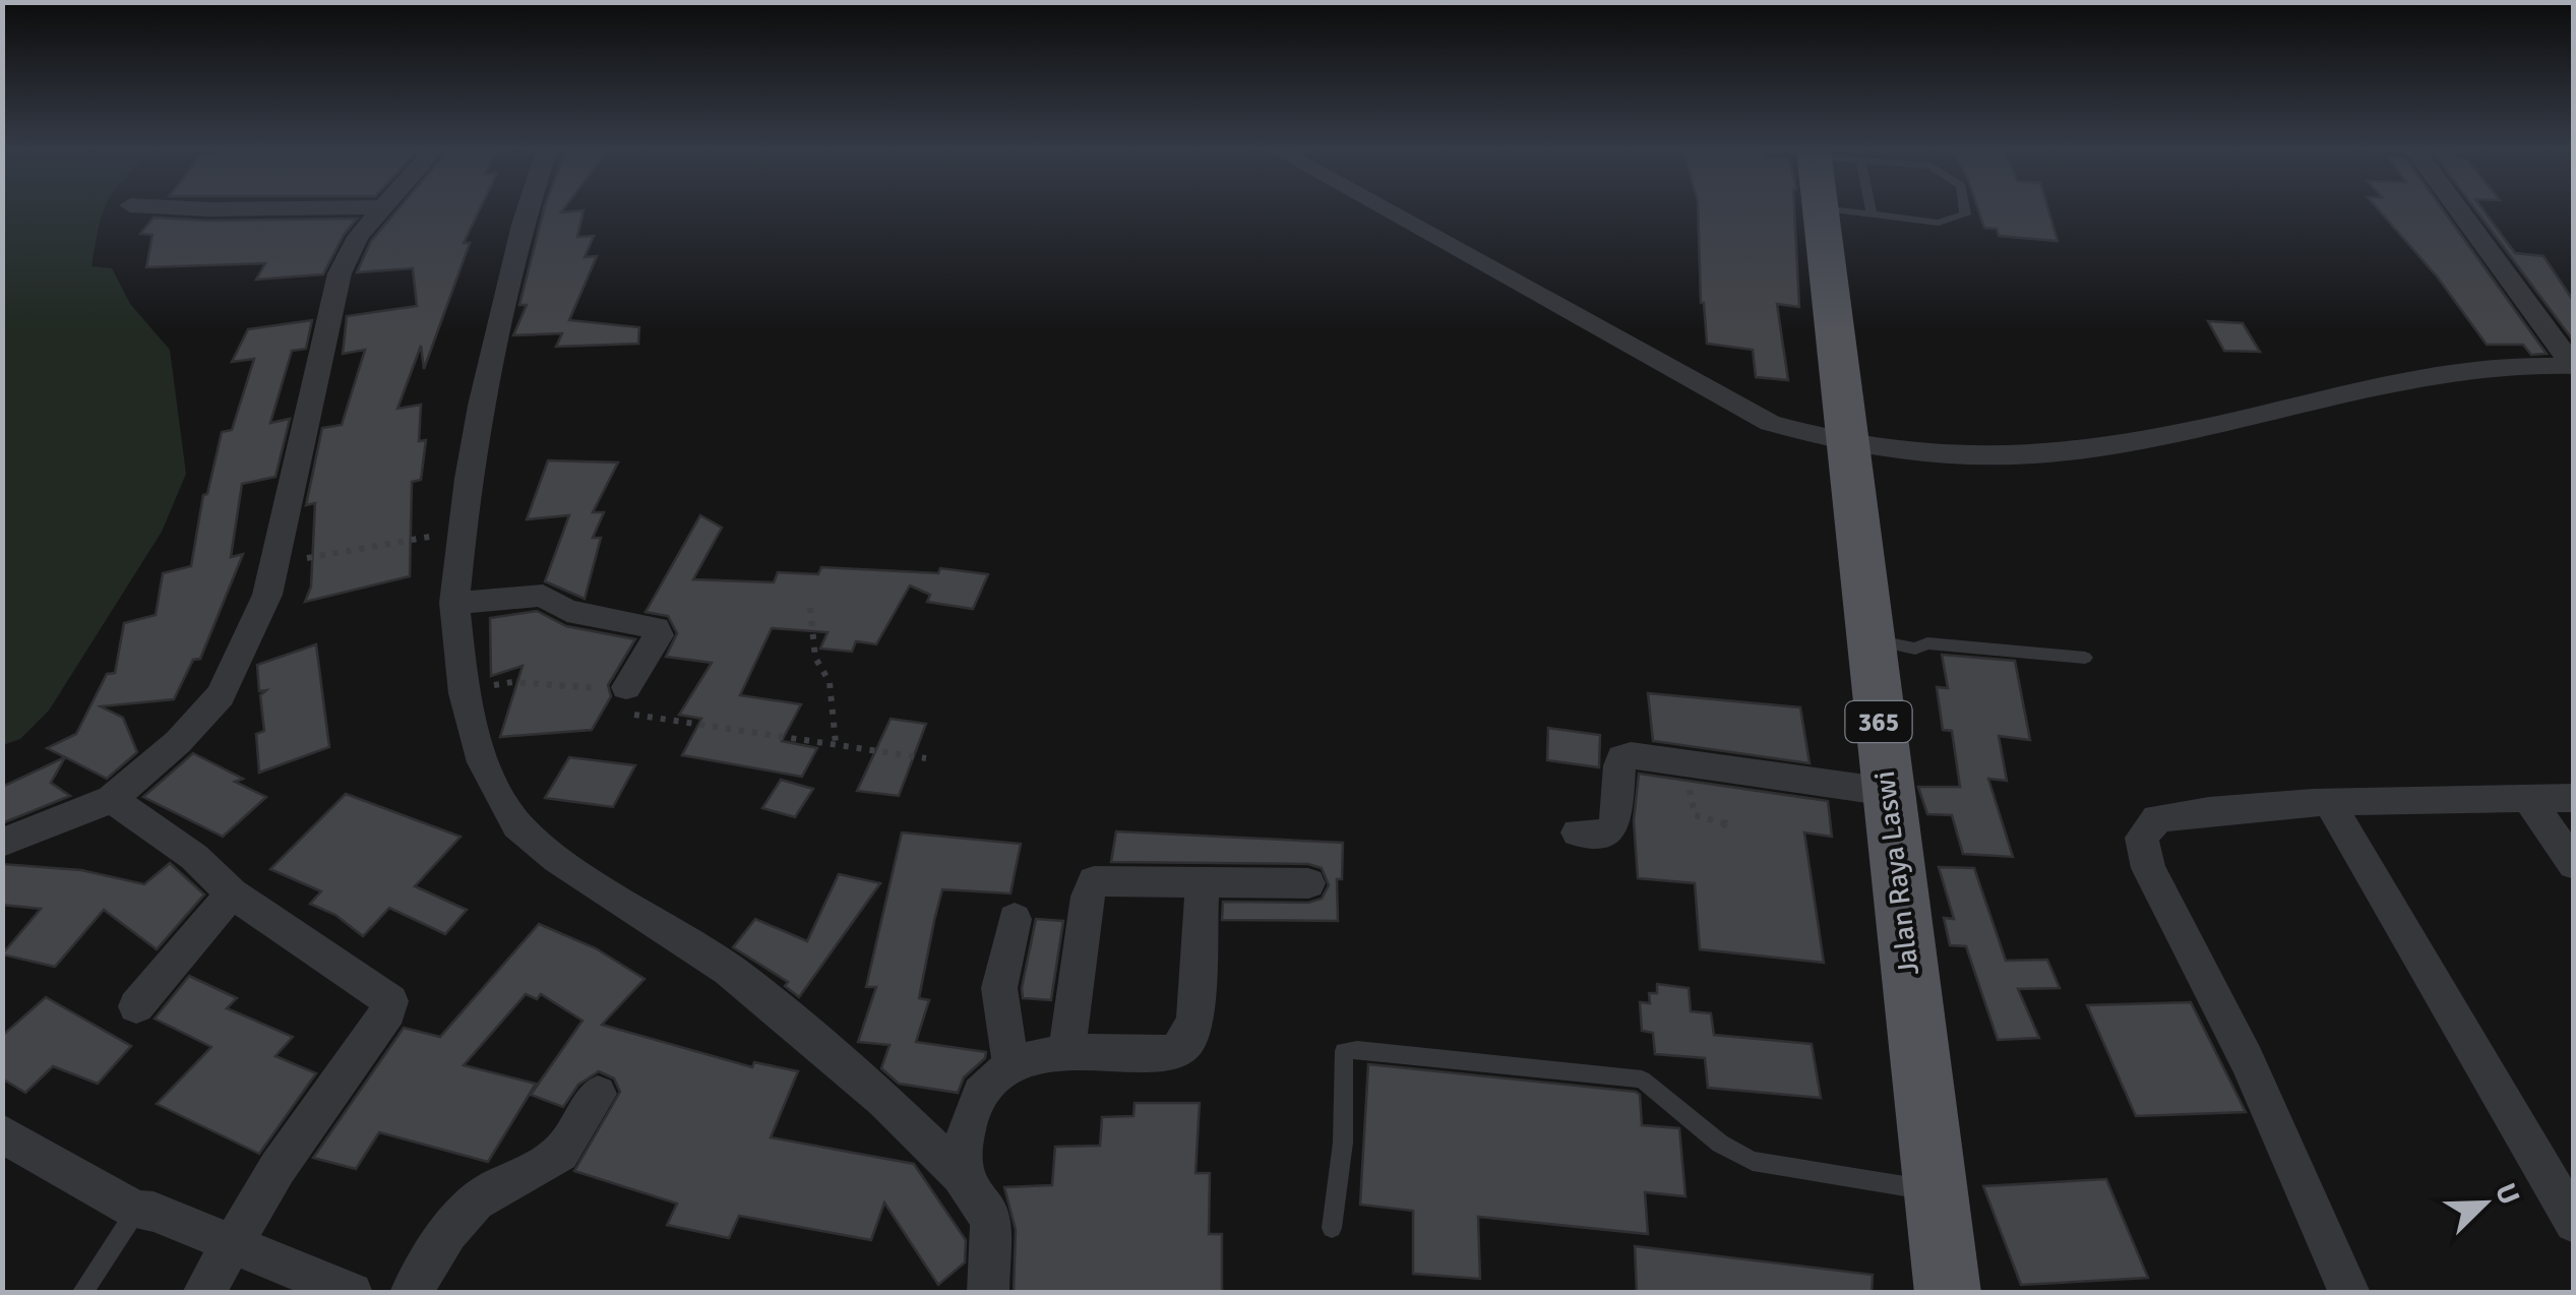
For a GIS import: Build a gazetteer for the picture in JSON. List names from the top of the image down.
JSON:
{
  "streets": {
    "main road": ["365", "Jalan Raya Laswi"]
  },
  "north": "top right"
}
